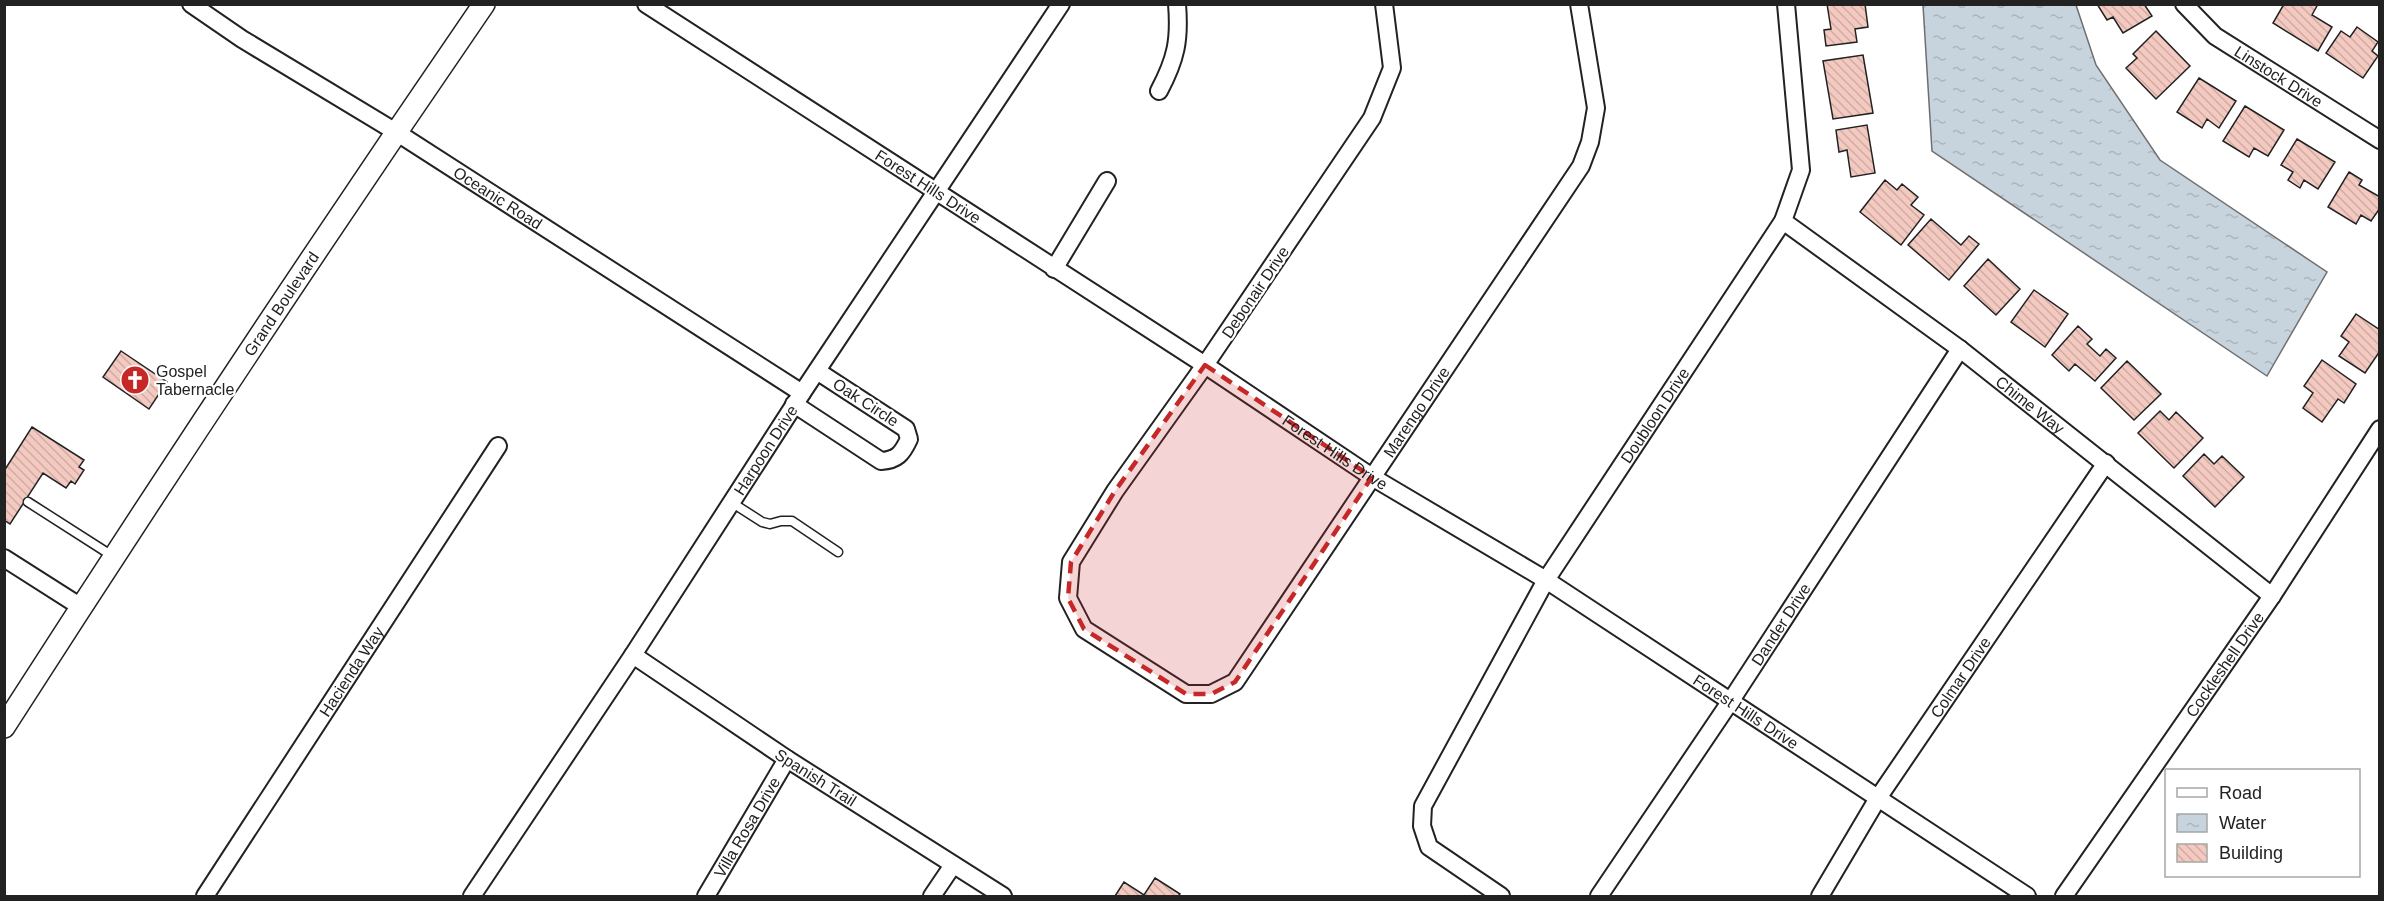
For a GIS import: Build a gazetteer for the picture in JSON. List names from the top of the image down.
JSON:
{
  "streets": {
    "street": [
      "Linstock Drive",
      "Forest Hills Drive",
      "Oceanic Road",
      "Debonair Drive",
      "Grand Boulevard",
      "Oak Circle",
      "Chime Way",
      "Marengo Drive",
      "Doubloon Drive",
      "Harpoon Drive",
      "Dander Drive",
      "Cockleshell Drive",
      "Hacienda Way",
      "Colmar Drive",
      "Spanish Trail",
      "Villa Rosa Drive"
    ]
  },
  "crossings": [
    ["Forest Hills Drive", "Debonair Drive"],
    ["Forest Hills Drive", "Marengo Drive"],
    ["Forest Hills Drive", "Doubloon Drive"],
    ["Forest Hills Drive", "Harpoon Drive"],
    ["Forest Hills Drive", "Dander Drive"],
    ["Forest Hills Drive", "Colmar Drive"],
    ["Oceanic Road", "Grand Boulevard"],
    ["Oceanic Road", "Oak Circle"],
    ["Oceanic Road", "Harpoon Drive"],
    ["Debonair Drive", "Marengo Drive"],
    ["Oak Circle", "Harpoon Drive"],
    ["Chime Way", "Doubloon Drive"],
    ["Chime Way", "Dander Drive"],
    ["Chime Way", "Cockleshell Drive"],
    ["Chime Way", "Colmar Drive"],
    ["Harpoon Drive", "Spanish Trail"],
    ["Spanish Trail", "Villa Rosa Drive"]
  ],
  "places": {
    "church": ["Gospel Tabernacle"]
  },
  "legend": ["Road", "Water", "Building"]
}
